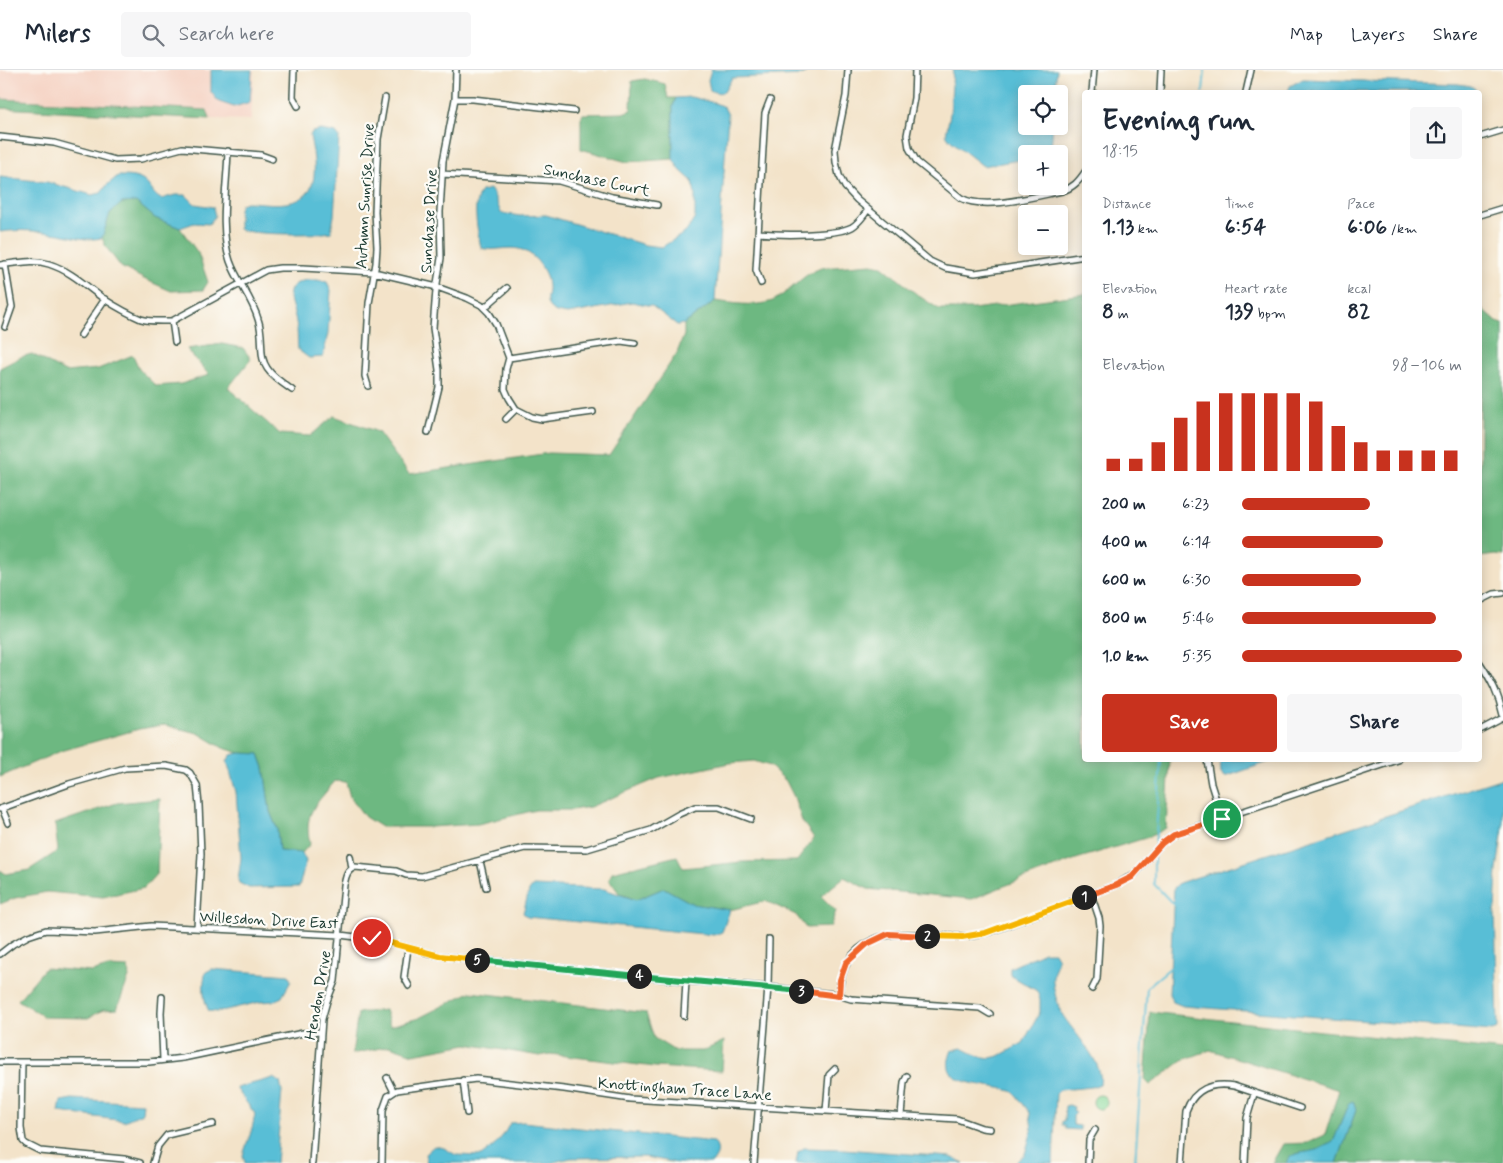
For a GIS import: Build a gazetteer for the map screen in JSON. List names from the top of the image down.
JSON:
{
  "streets": {
    "street": [
      "Sunchase Court",
      "Autumn Sunrise Drive",
      "Sunchase Drive",
      "Willesdon Drive East",
      "Hendon Drive",
      "Knottingham Trace Lane"
    ]
  },
  "crossings": [
    ["Sunchase Court", "Sunchase Drive"],
    ["Willesdon Drive East", "Hendon Drive"]
  ],
  "page": {
    "header": "Milers",
    "search": "Search here",
    "nav": ["Map", "Layers", "Share"],
    "map_buttons": ["+", "−"],
    "heading": ["Evening run", "18:15"],
    "stats": [
      ["Distance", "1.13 km"],
      ["Time", "6:54"],
      ["Pace", "6:06 /km"],
      ["Elevation", "8 m"],
      ["Heart rate", "139 bpm"],
      ["kcal", "82"]
    ],
    "chart": ["Elevation", "98–106 m"],
    "list": [
      {
        "name": "200 m",
        "note": "6:23"
      },
      {
        "name": "400 m",
        "note": "6:14"
      },
      {
        "name": "600 m",
        "note": "6:30"
      },
      {
        "name": "800 m",
        "note": "5:46"
      },
      {
        "name": "1.0 km",
        "note": "5:35"
      }
    ],
    "buttons": ["Save", "Share"],
    "pins": [
      "1",
      "2",
      "5",
      "4",
      "3"
    ]
  }
}
